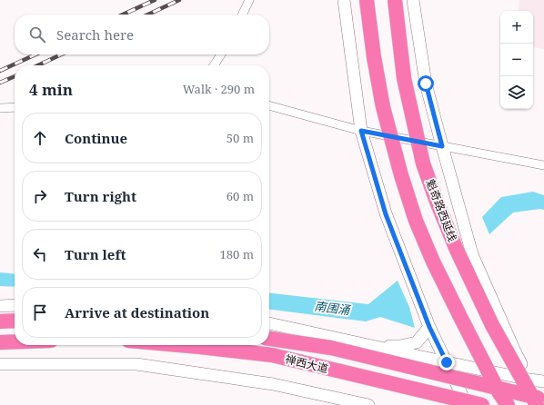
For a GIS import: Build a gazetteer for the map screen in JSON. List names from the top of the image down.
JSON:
{
  "streets": {
    "highway": ["魁奇路西延线", "禅西大道"]
  },
  "water": ["南围涌"],
  "page": {
    "map_buttons": ["+", "−"],
    "search": "Search here",
    "heading": ["4 min", "Walk · 290 m"],
    "list": [
      ["Continue", "50 m"],
      ["Turn right", "60 m"],
      ["Turn left", "180 m"],
      "Arrive at destination"
    ]
  }
}
